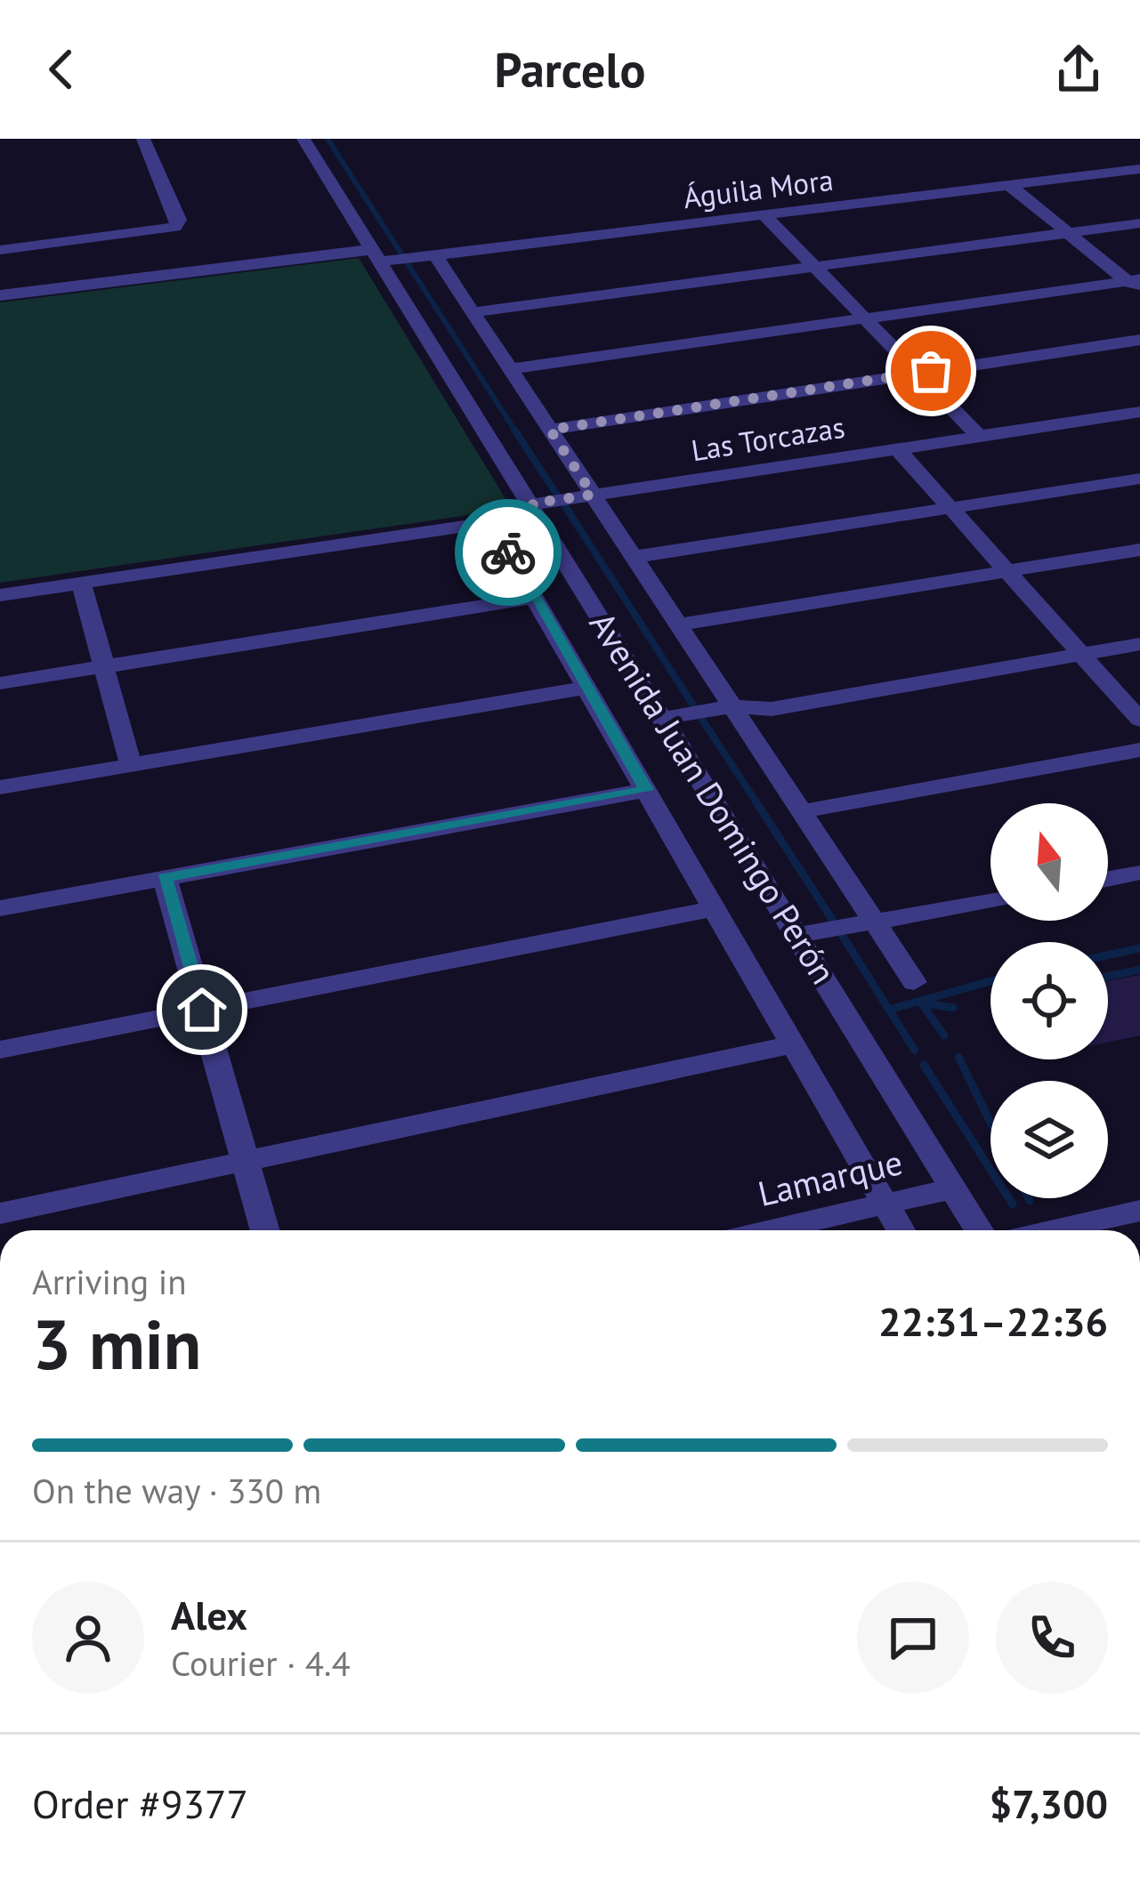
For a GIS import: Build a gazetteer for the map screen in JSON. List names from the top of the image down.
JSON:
{
  "streets": {
    "street": [
      "Águila Mora",
      "Las Torcazas",
      "Avenida Juan Domingo Perón",
      "Lamarque"
    ]
  },
  "crossings": [
    ["Águila Mora", "Avenida Juan Domingo Perón"],
    ["Las Torcazas", "Avenida Juan Domingo Perón"],
    ["Avenida Juan Domingo Perón", "Lamarque"]
  ],
  "north": "top",
  "page": {
    "header": "Parcelo",
    "heading": ["3 min", "Arriving in", "22:31–22:36"],
    "panel": [
      "Alex",
      "Courier · 4.4",
      "Order #9377",
      "$7,300"
    ],
    "bar": "On the way · 330 m"
  }
}
